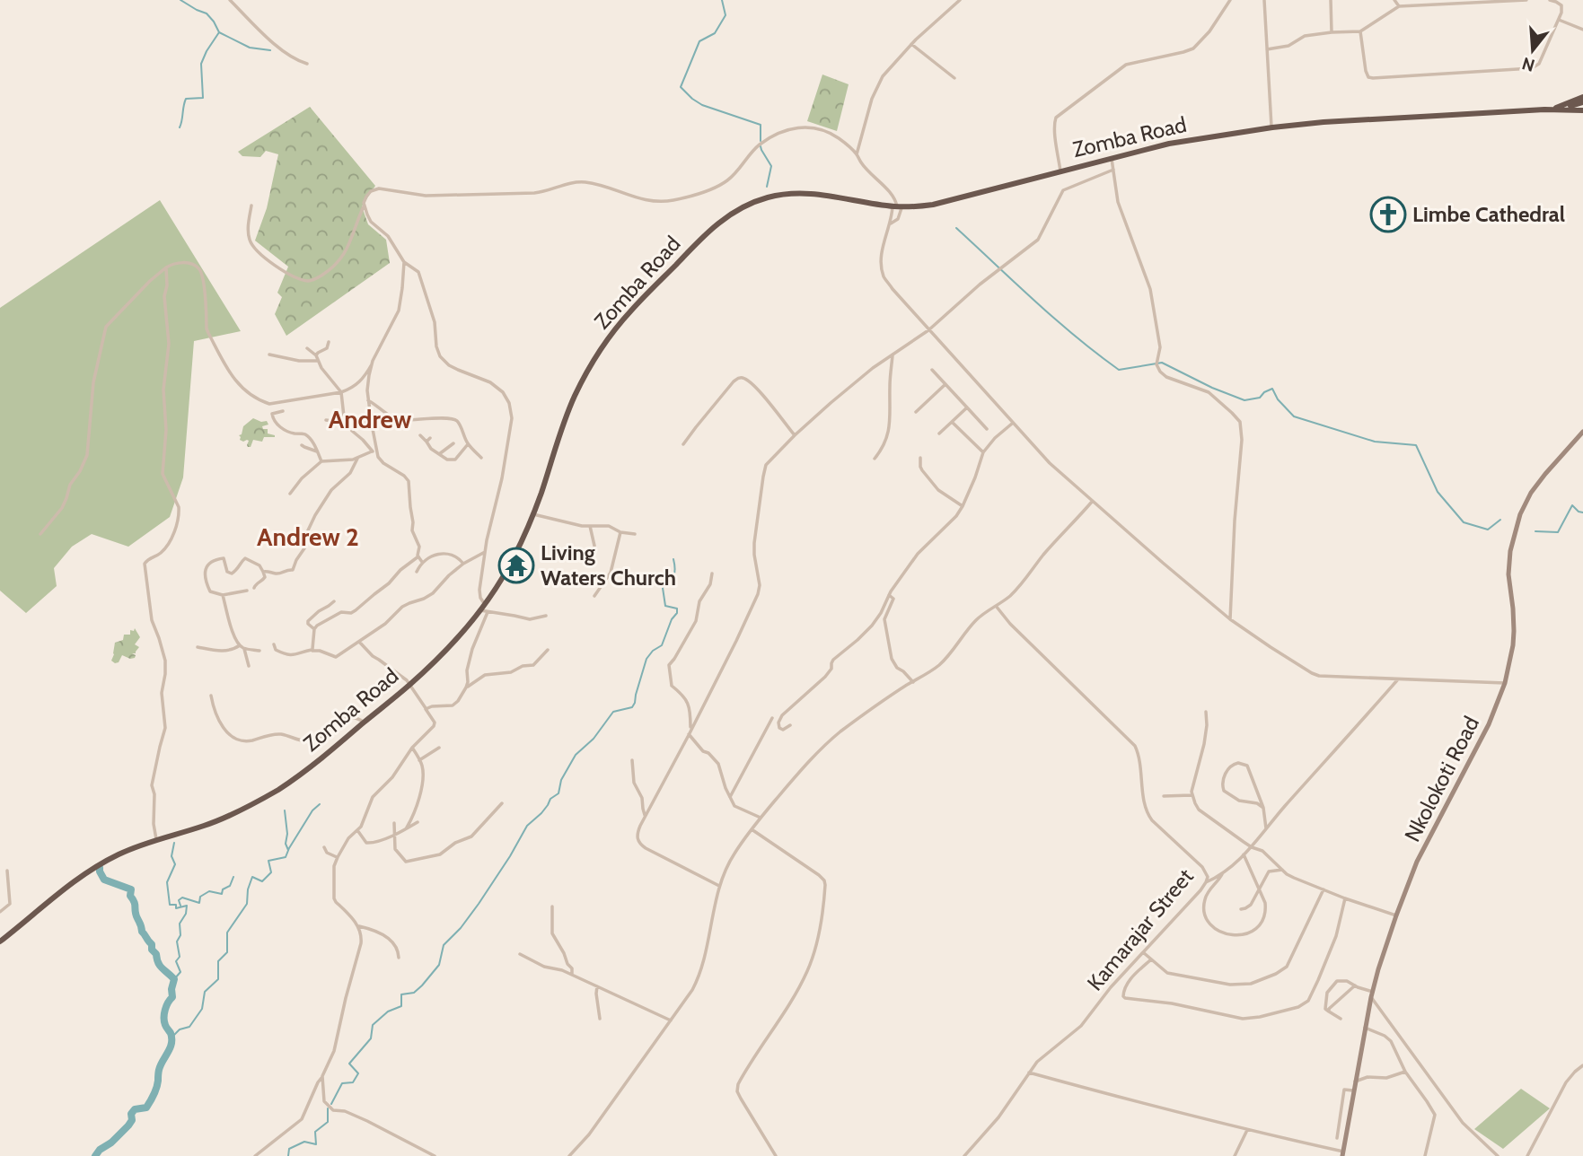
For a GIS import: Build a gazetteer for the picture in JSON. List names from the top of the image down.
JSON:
{
  "streets": {
    "highway": ["Zomba Road"],
    "main road": ["Nkolokoti Road"],
    "street": ["Kamarajar Street"]
  },
  "districts": ["Andrew", "Andrew 2"],
  "places": {
    "church": ["Limbe Cathedral"],
    "temple": ["Living Waters Church"]
  },
  "north": "bottom"
}
